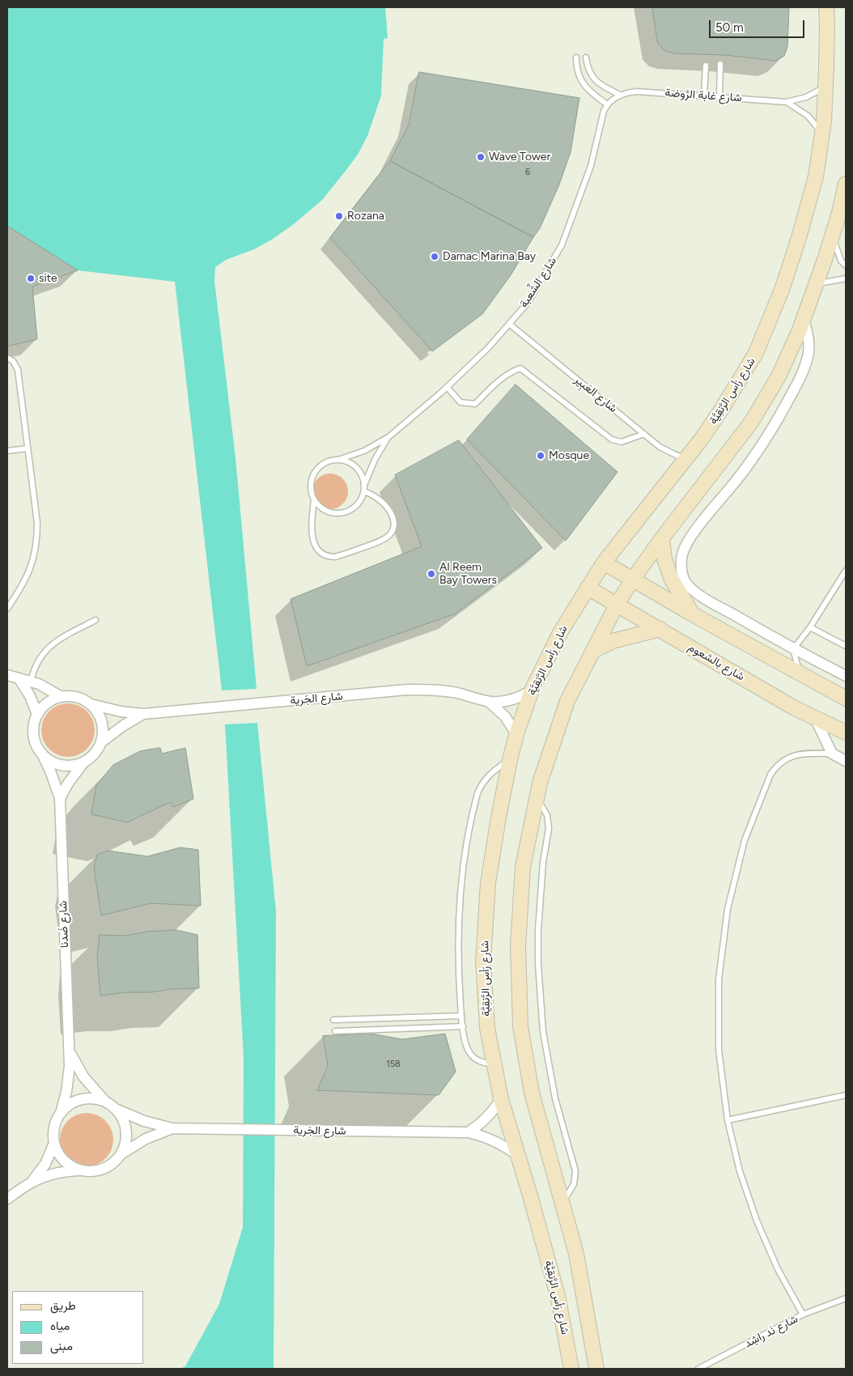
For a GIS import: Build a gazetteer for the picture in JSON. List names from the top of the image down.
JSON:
{
  "streets": {
    "street": [
      "شارع رَأس الرَّنقِيَّة",
      "شارع بالشعوم",
      "شارع الجَرية",
      "شارع ضَدنا"
    ],
    "lane": [
      "شارع غابة الرَّوضة",
      "شارع الشِّعبة",
      "شارع العَبِير",
      "شارع نَد راشِد"
    ]
  },
  "crossings": [
    ["شارع غابة الرَّوضة", "شارع الشِّعبة"],
    ["شارع غابة الرَّوضة", "شارع رَأس الرَّنقِيَّة"],
    ["شارع الشِّعبة", "شارع العَبِير"],
    ["شارع رَأس الرَّنقِيَّة", "شارع العَبِير"],
    ["شارع رَأس الرَّنقِيَّة", "شارع بالشعوم"],
    ["شارع رَأس الرَّنقِيَّة", "شارع الجَرية"],
    ["شارع الجَرية", "شارع ضَدنا"]
  ],
  "places": [
    "Wave Tower",
    "Rozana",
    "Damac Marina Bay",
    "site",
    "Mosque",
    "Al Reem Bay Towers"
  ],
  "house_numbers": ["6", "158"],
  "legend": ["طريق", "مياه", "مبنى"],
  "scale_bar": "50 m"
}
